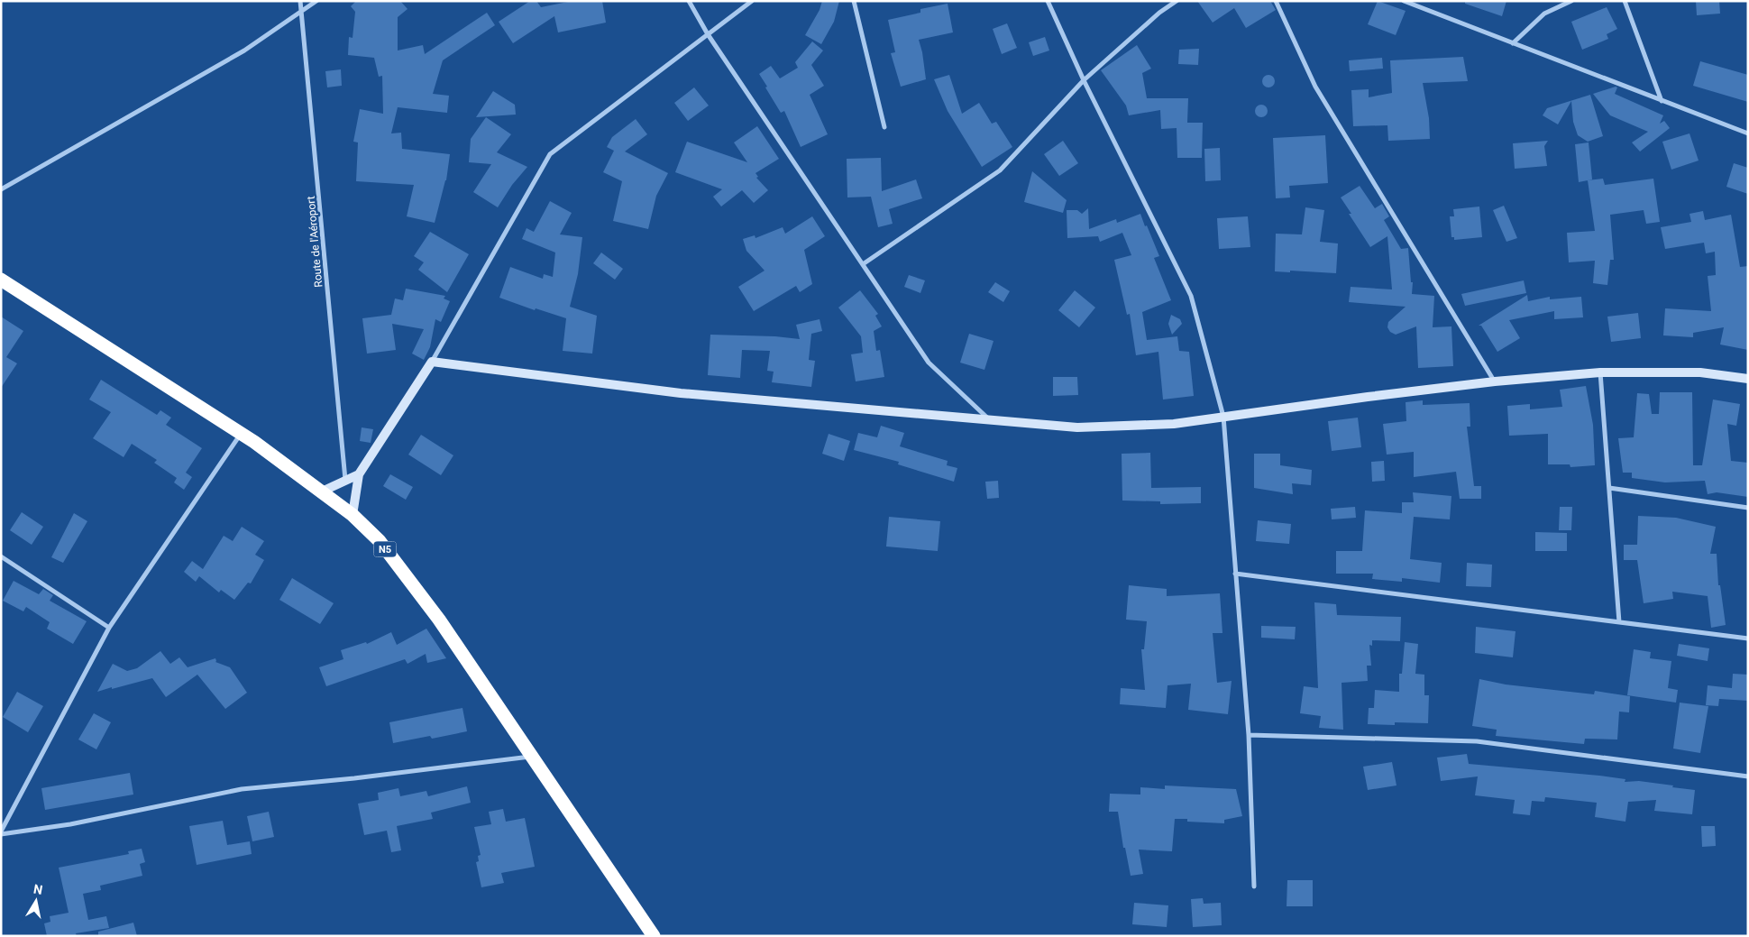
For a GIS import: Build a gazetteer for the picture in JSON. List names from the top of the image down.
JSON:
{
  "streets": {
    "highway": ["N5"],
    "street": ["Route de l'Aéroport"]
  },
  "north": "top"
}
